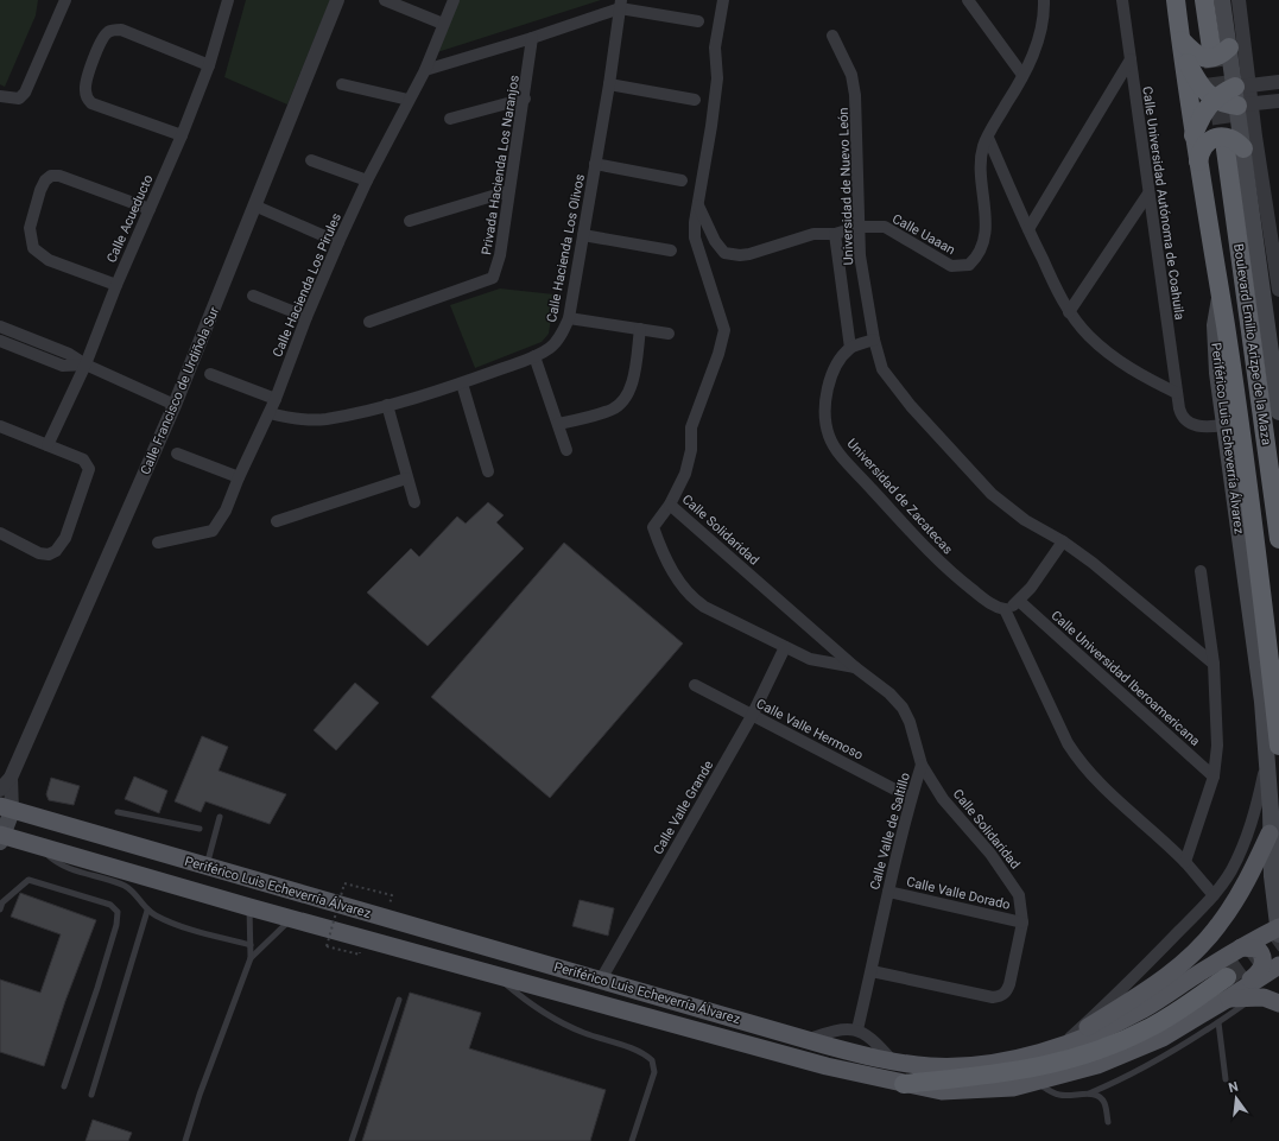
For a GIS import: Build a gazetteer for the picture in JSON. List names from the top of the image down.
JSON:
{
  "streets": {
    "highway": ["Boulevard Emilio Arizpe de la Maza", "Periférico Luis Echeverría Álvarez"],
    "street": [
      "Privada Hacienda Los Naranjos",
      "Universidad de Nuevo León",
      "Calle Universidad Autónoma de Coahuila",
      "Calle Acueducto",
      "Calle Uaaan",
      "Calle Hacienda Los Olivos",
      "Calle Hacienda Los Pirules",
      "Calle Francisco de Urdiñola Sur",
      "Universidad de Zacatecas",
      "Calle Solidaridad",
      "Calle Universidad Iberoamericana",
      "Calle Valle Hermoso",
      "Calle Valle Grande",
      "Calle Valle de Saltillo",
      "Calle Valle Dorado"
    ]
  },
  "crossings": [
    ["Universidad de Nuevo León", "Calle Uaaan"],
    ["Calle Universidad Autónoma de Coahuila", "Periférico Luis Echeverría Álvarez"],
    ["Calle Uaaan", "Calle Solidaridad"],
    ["Calle Hacienda Los Olivos", "Calle Hacienda Los Pirules"],
    ["Boulevard Emilio Arizpe de la Maza", "Periférico Luis Echeverría Álvarez"],
    ["Calle Francisco de Urdiñola Sur", "Periférico Luis Echeverría Álvarez"],
    ["Periférico Luis Echeverría Álvarez", "Calle Valle Grande"],
    ["Calle Solidaridad", "Calle Valle de Saltillo"],
    ["Calle Solidaridad", "Calle Valle Dorado"],
    ["Calle Valle Hermoso", "Calle Valle Grande"],
    ["Calle Valle Hermoso", "Calle Valle de Saltillo"],
    ["Calle Valle Grande", "Calle Valle de Saltillo"],
    ["Calle Valle de Saltillo", "Calle Valle Dorado"]
  ],
  "north": "top"
}
